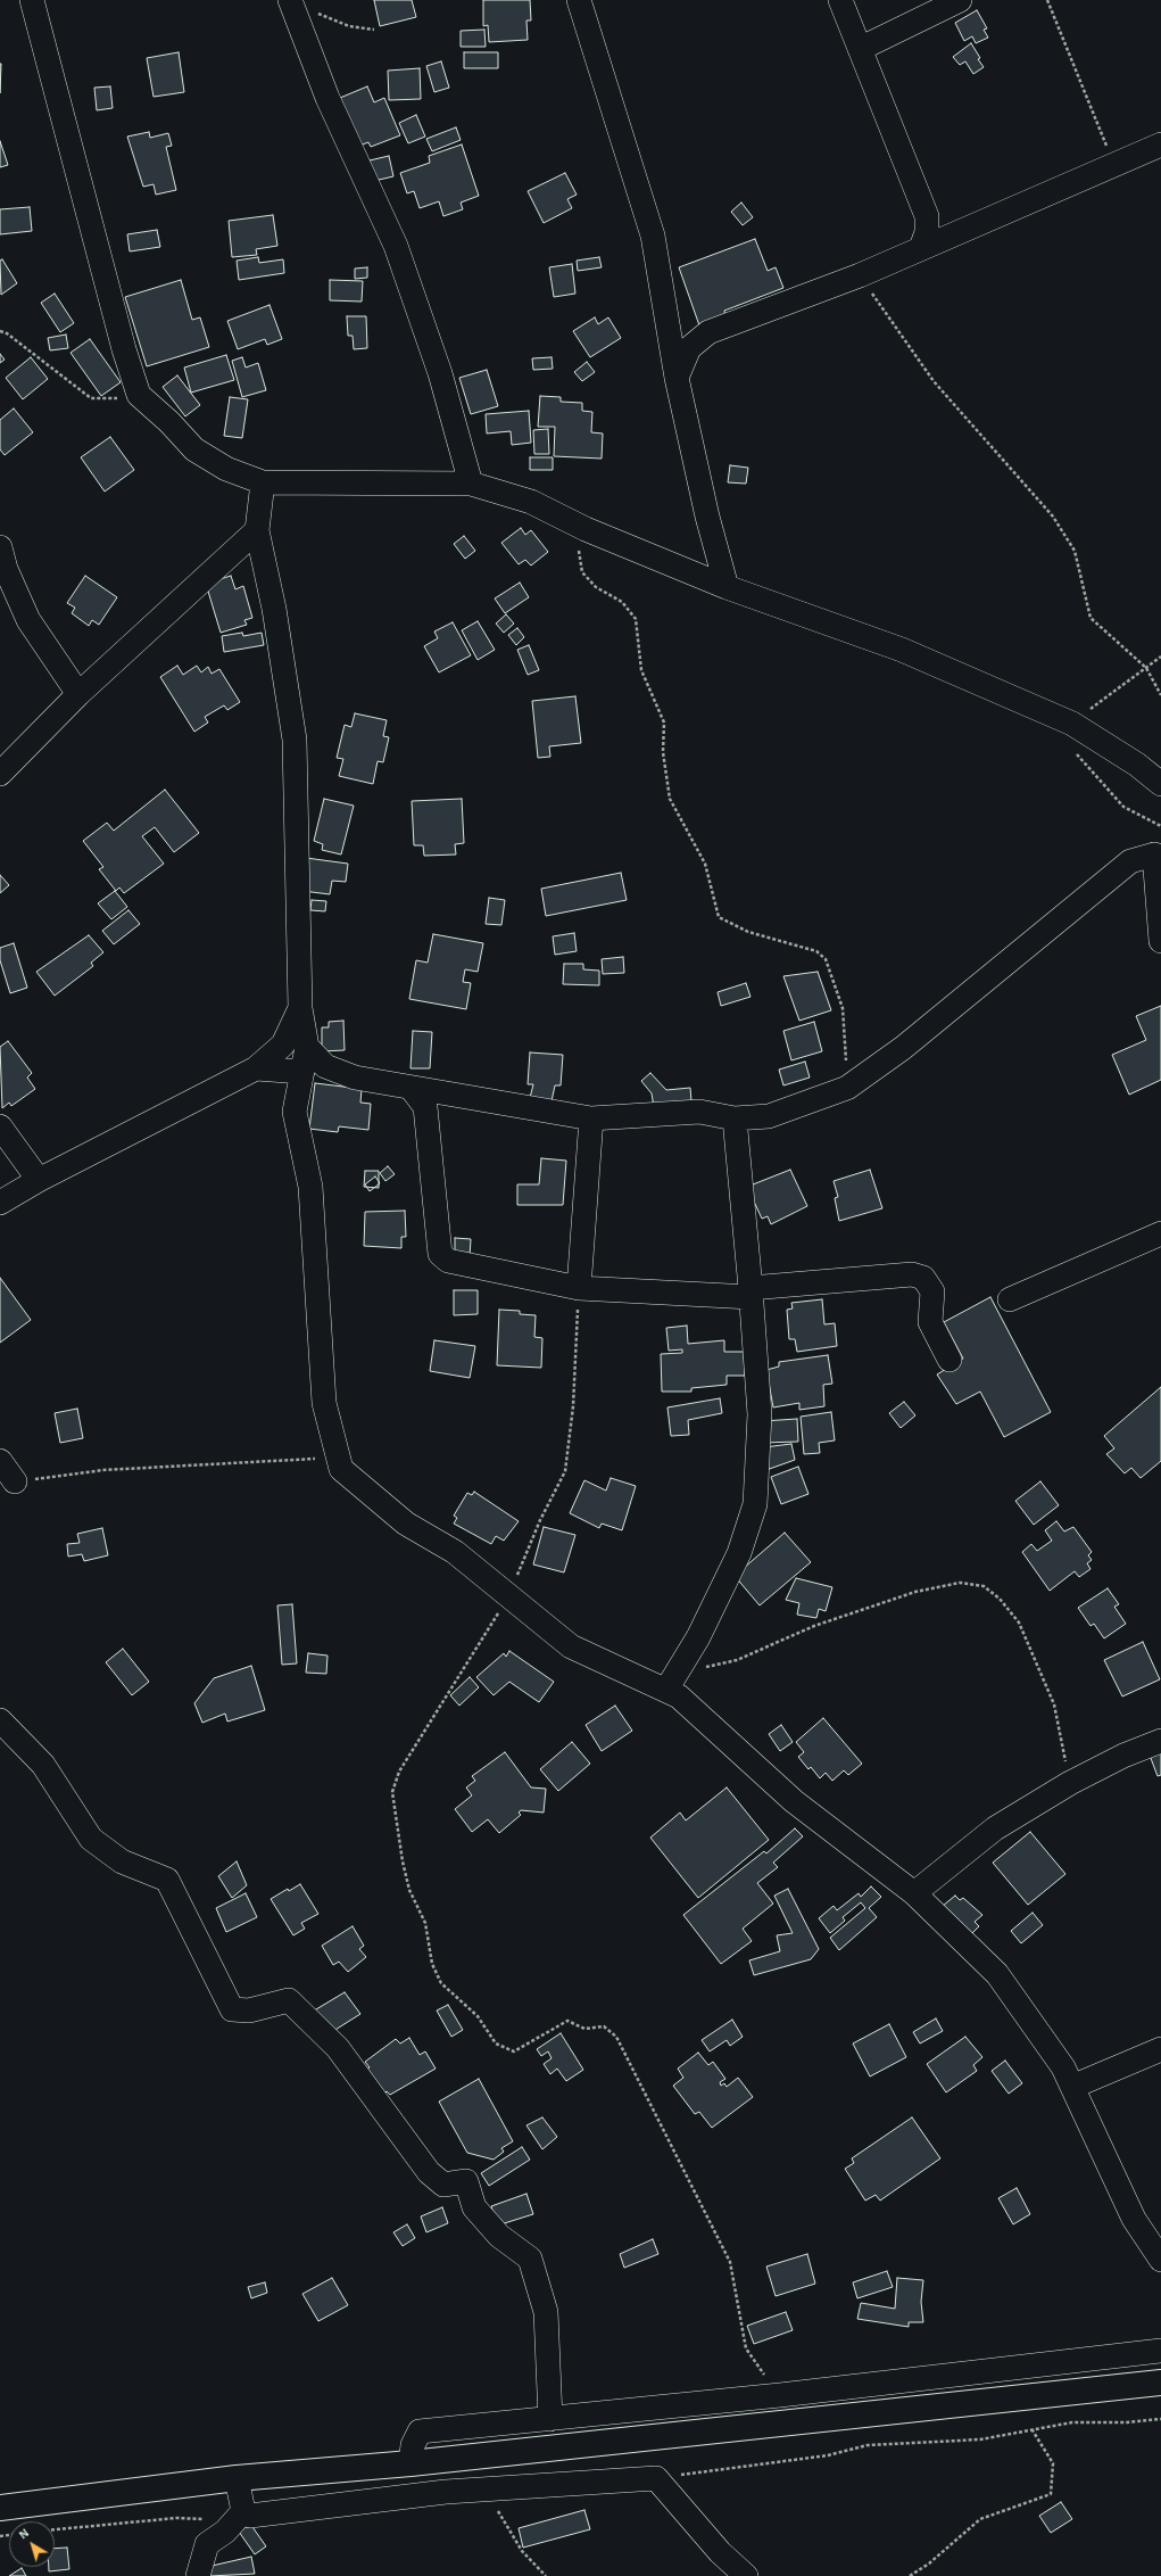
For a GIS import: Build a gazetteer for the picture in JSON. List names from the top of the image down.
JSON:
{
  "north": "top left"
}
